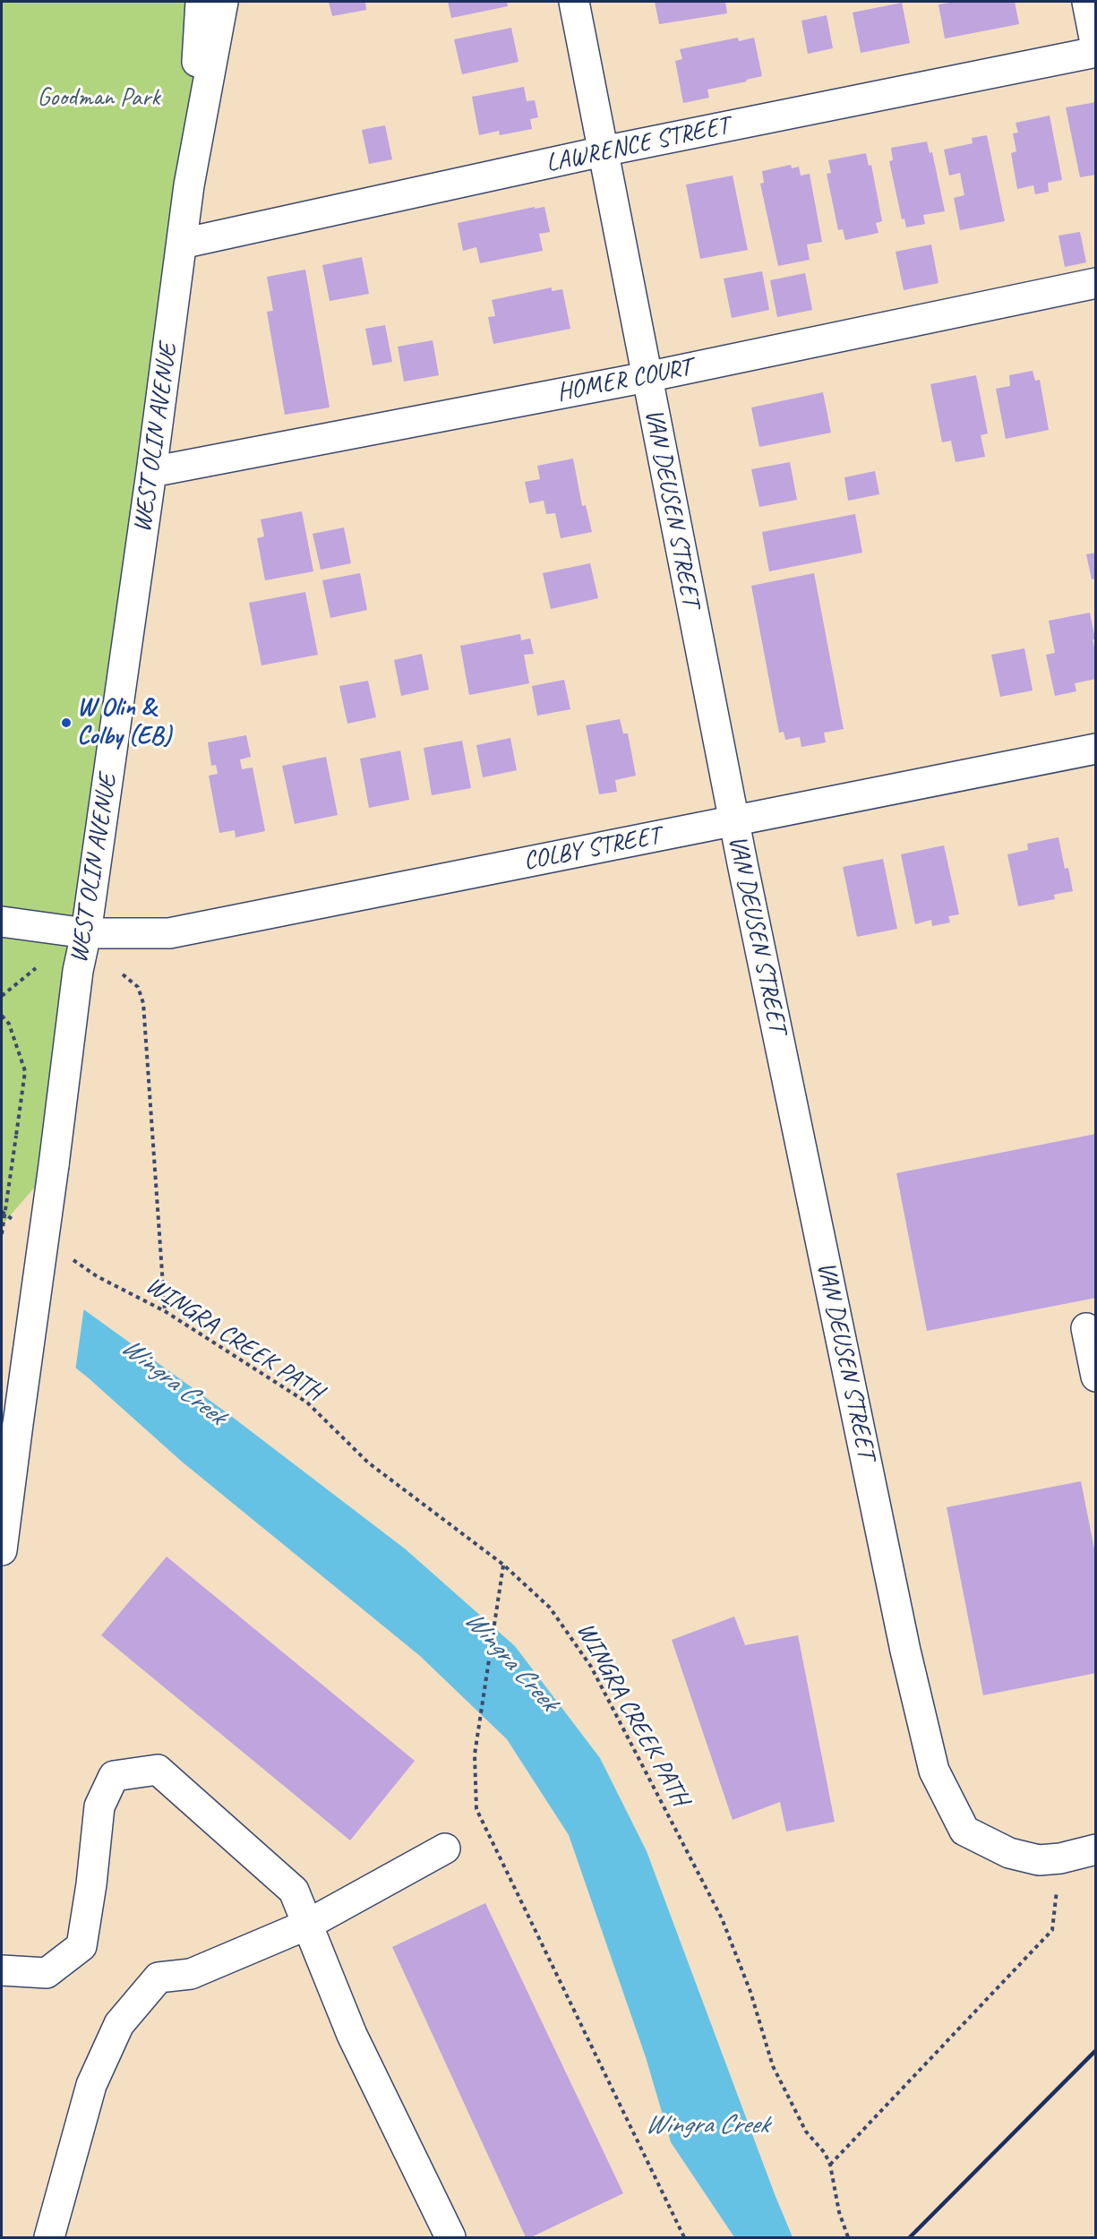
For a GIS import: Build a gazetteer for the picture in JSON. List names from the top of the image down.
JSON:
{
  "streets": {
    "street": [
      "LAWRENCE STREET",
      "HOMER COURT",
      "WEST OLIN AVENUE",
      "VAN DEUSEN STREET",
      "COLBY STREET"
    ],
    "path": ["WINGRA CREEK PATH"]
  },
  "crossings": [
    ["LAWRENCE STREET", "WEST OLIN AVENUE"],
    ["LAWRENCE STREET", "VAN DEUSEN STREET"],
    ["HOMER COURT", "WEST OLIN AVENUE"],
    ["HOMER COURT", "VAN DEUSEN STREET"],
    ["WEST OLIN AVENUE", "COLBY STREET"],
    ["VAN DEUSEN STREET", "COLBY STREET"]
  ],
  "water": ["Wingra Creek"],
  "parks": ["Goodman Park"],
  "places": ["W Olin & Colby (EB)"]
}
